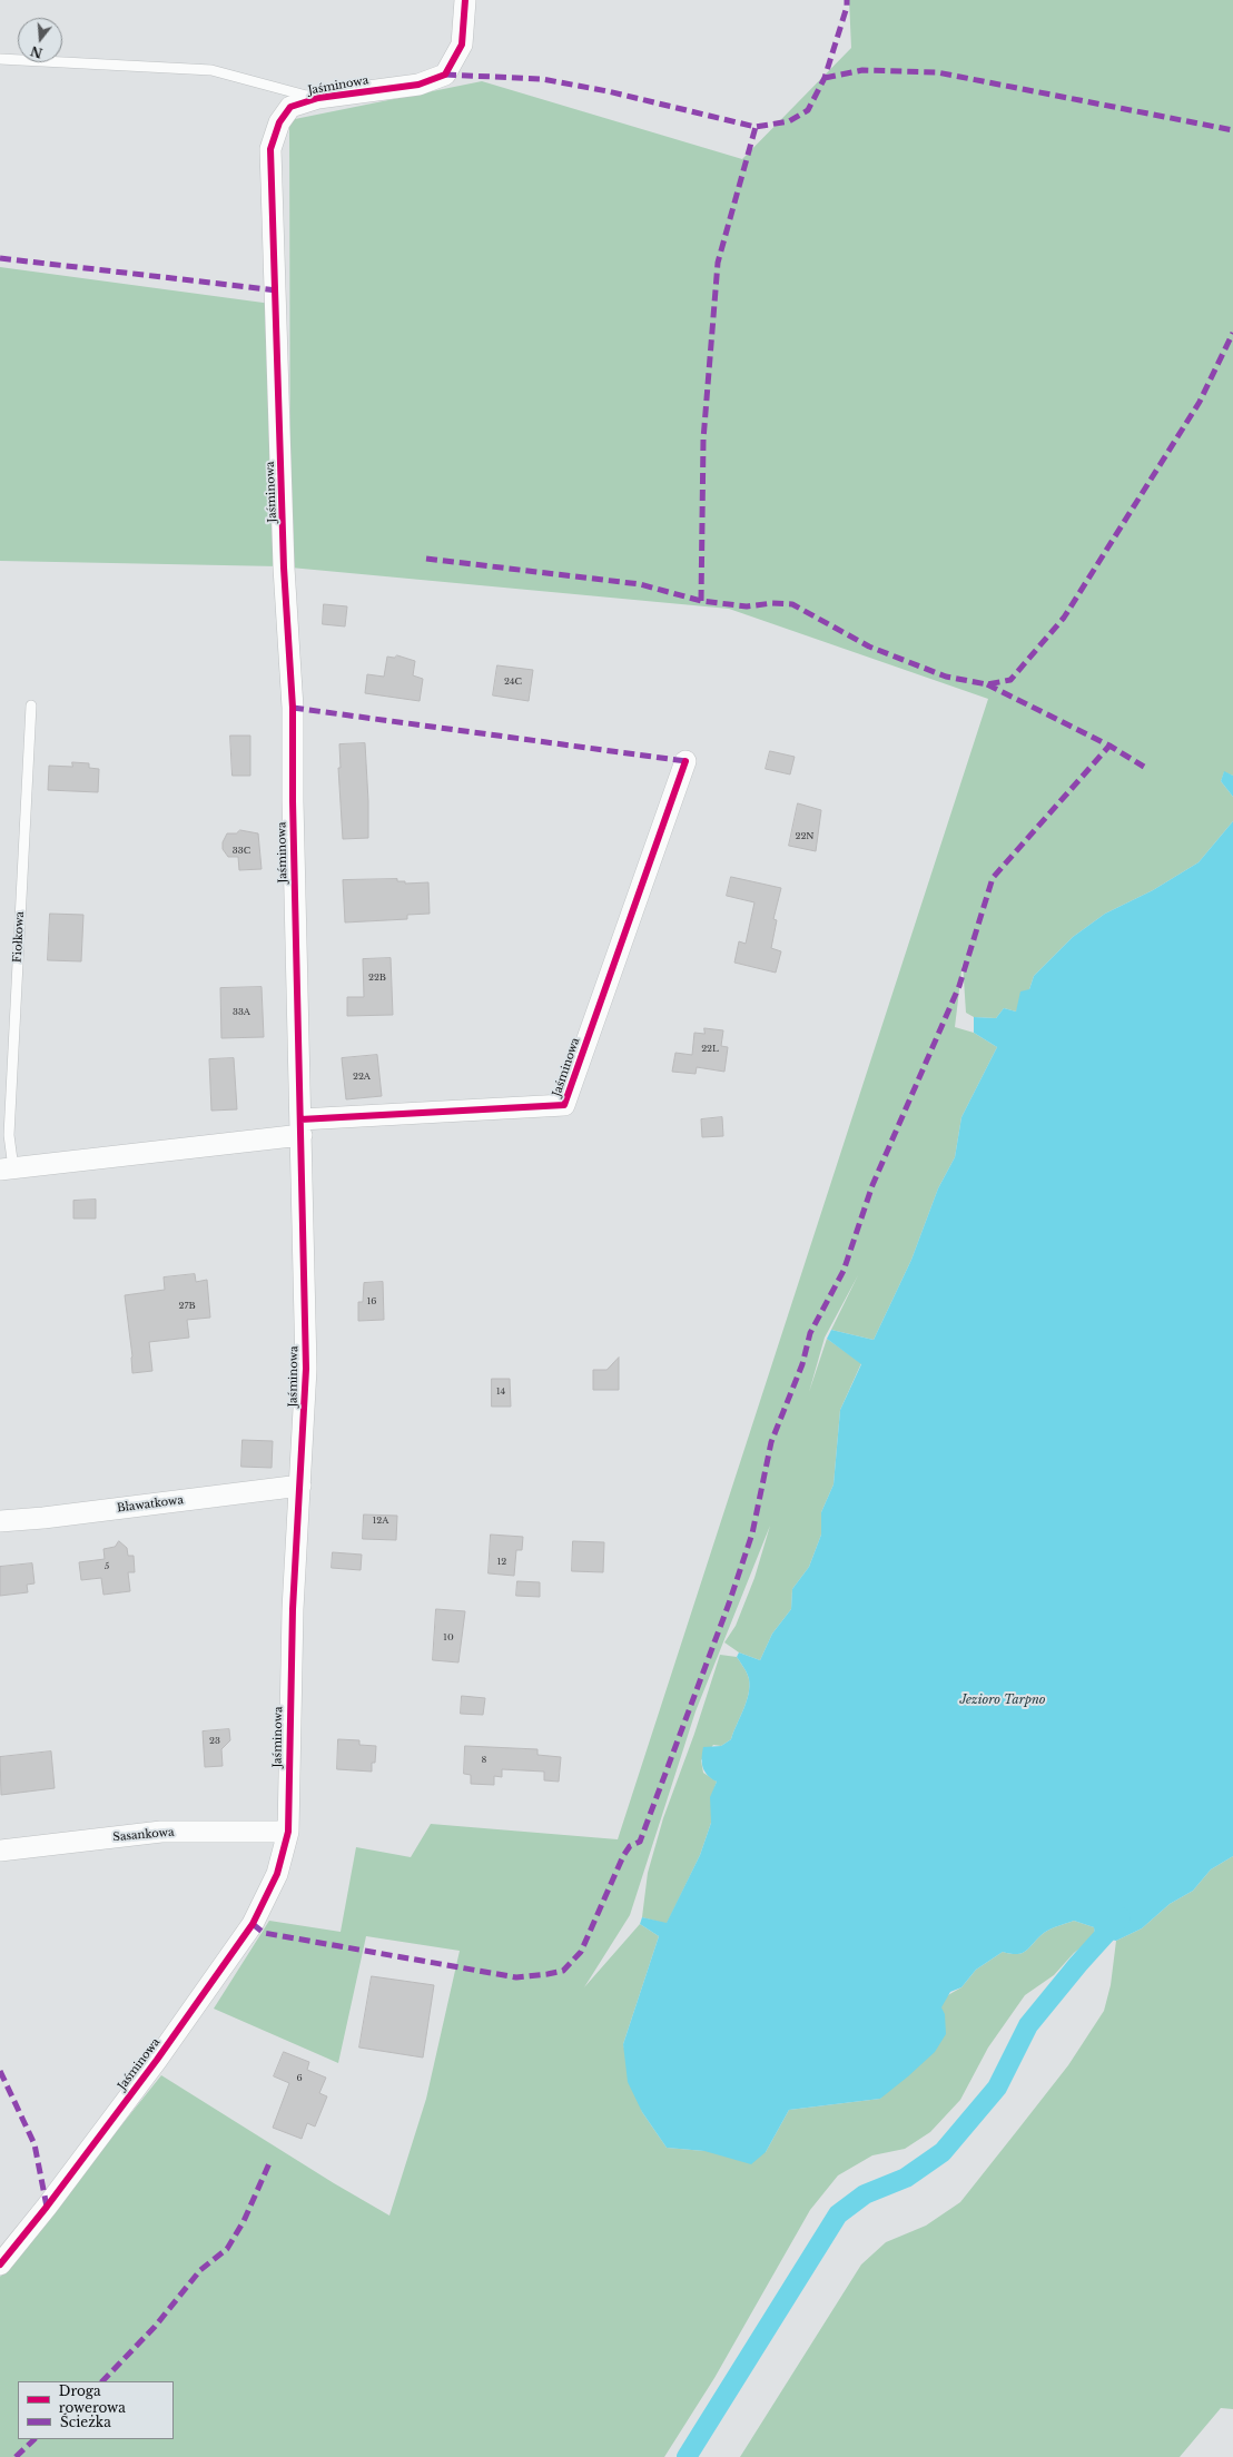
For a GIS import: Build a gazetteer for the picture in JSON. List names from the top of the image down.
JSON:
{
  "streets": {
    "street": ["Jaśminowa", "Bławatkowa", "Sasankowa"],
    "lane": ["Fiołkowa"]
  },
  "crossings": [
    ["Jaśminowa", "Fiołkowa"],
    ["Jaśminowa", "Bławatkowa"],
    ["Jaśminowa", "Sasankowa"]
  ],
  "water": ["Jezioro Tarpno"],
  "house_numbers": [
    "24C",
    "22N",
    "33C",
    "22B",
    "33A",
    "22L",
    "22A",
    "16",
    "27B",
    "14",
    "12A",
    "12",
    "5",
    "10",
    "23",
    "8",
    "6"
  ],
  "legend": ["Droga rowerowa", "Ścieżka"],
  "north": "bottom"
}
